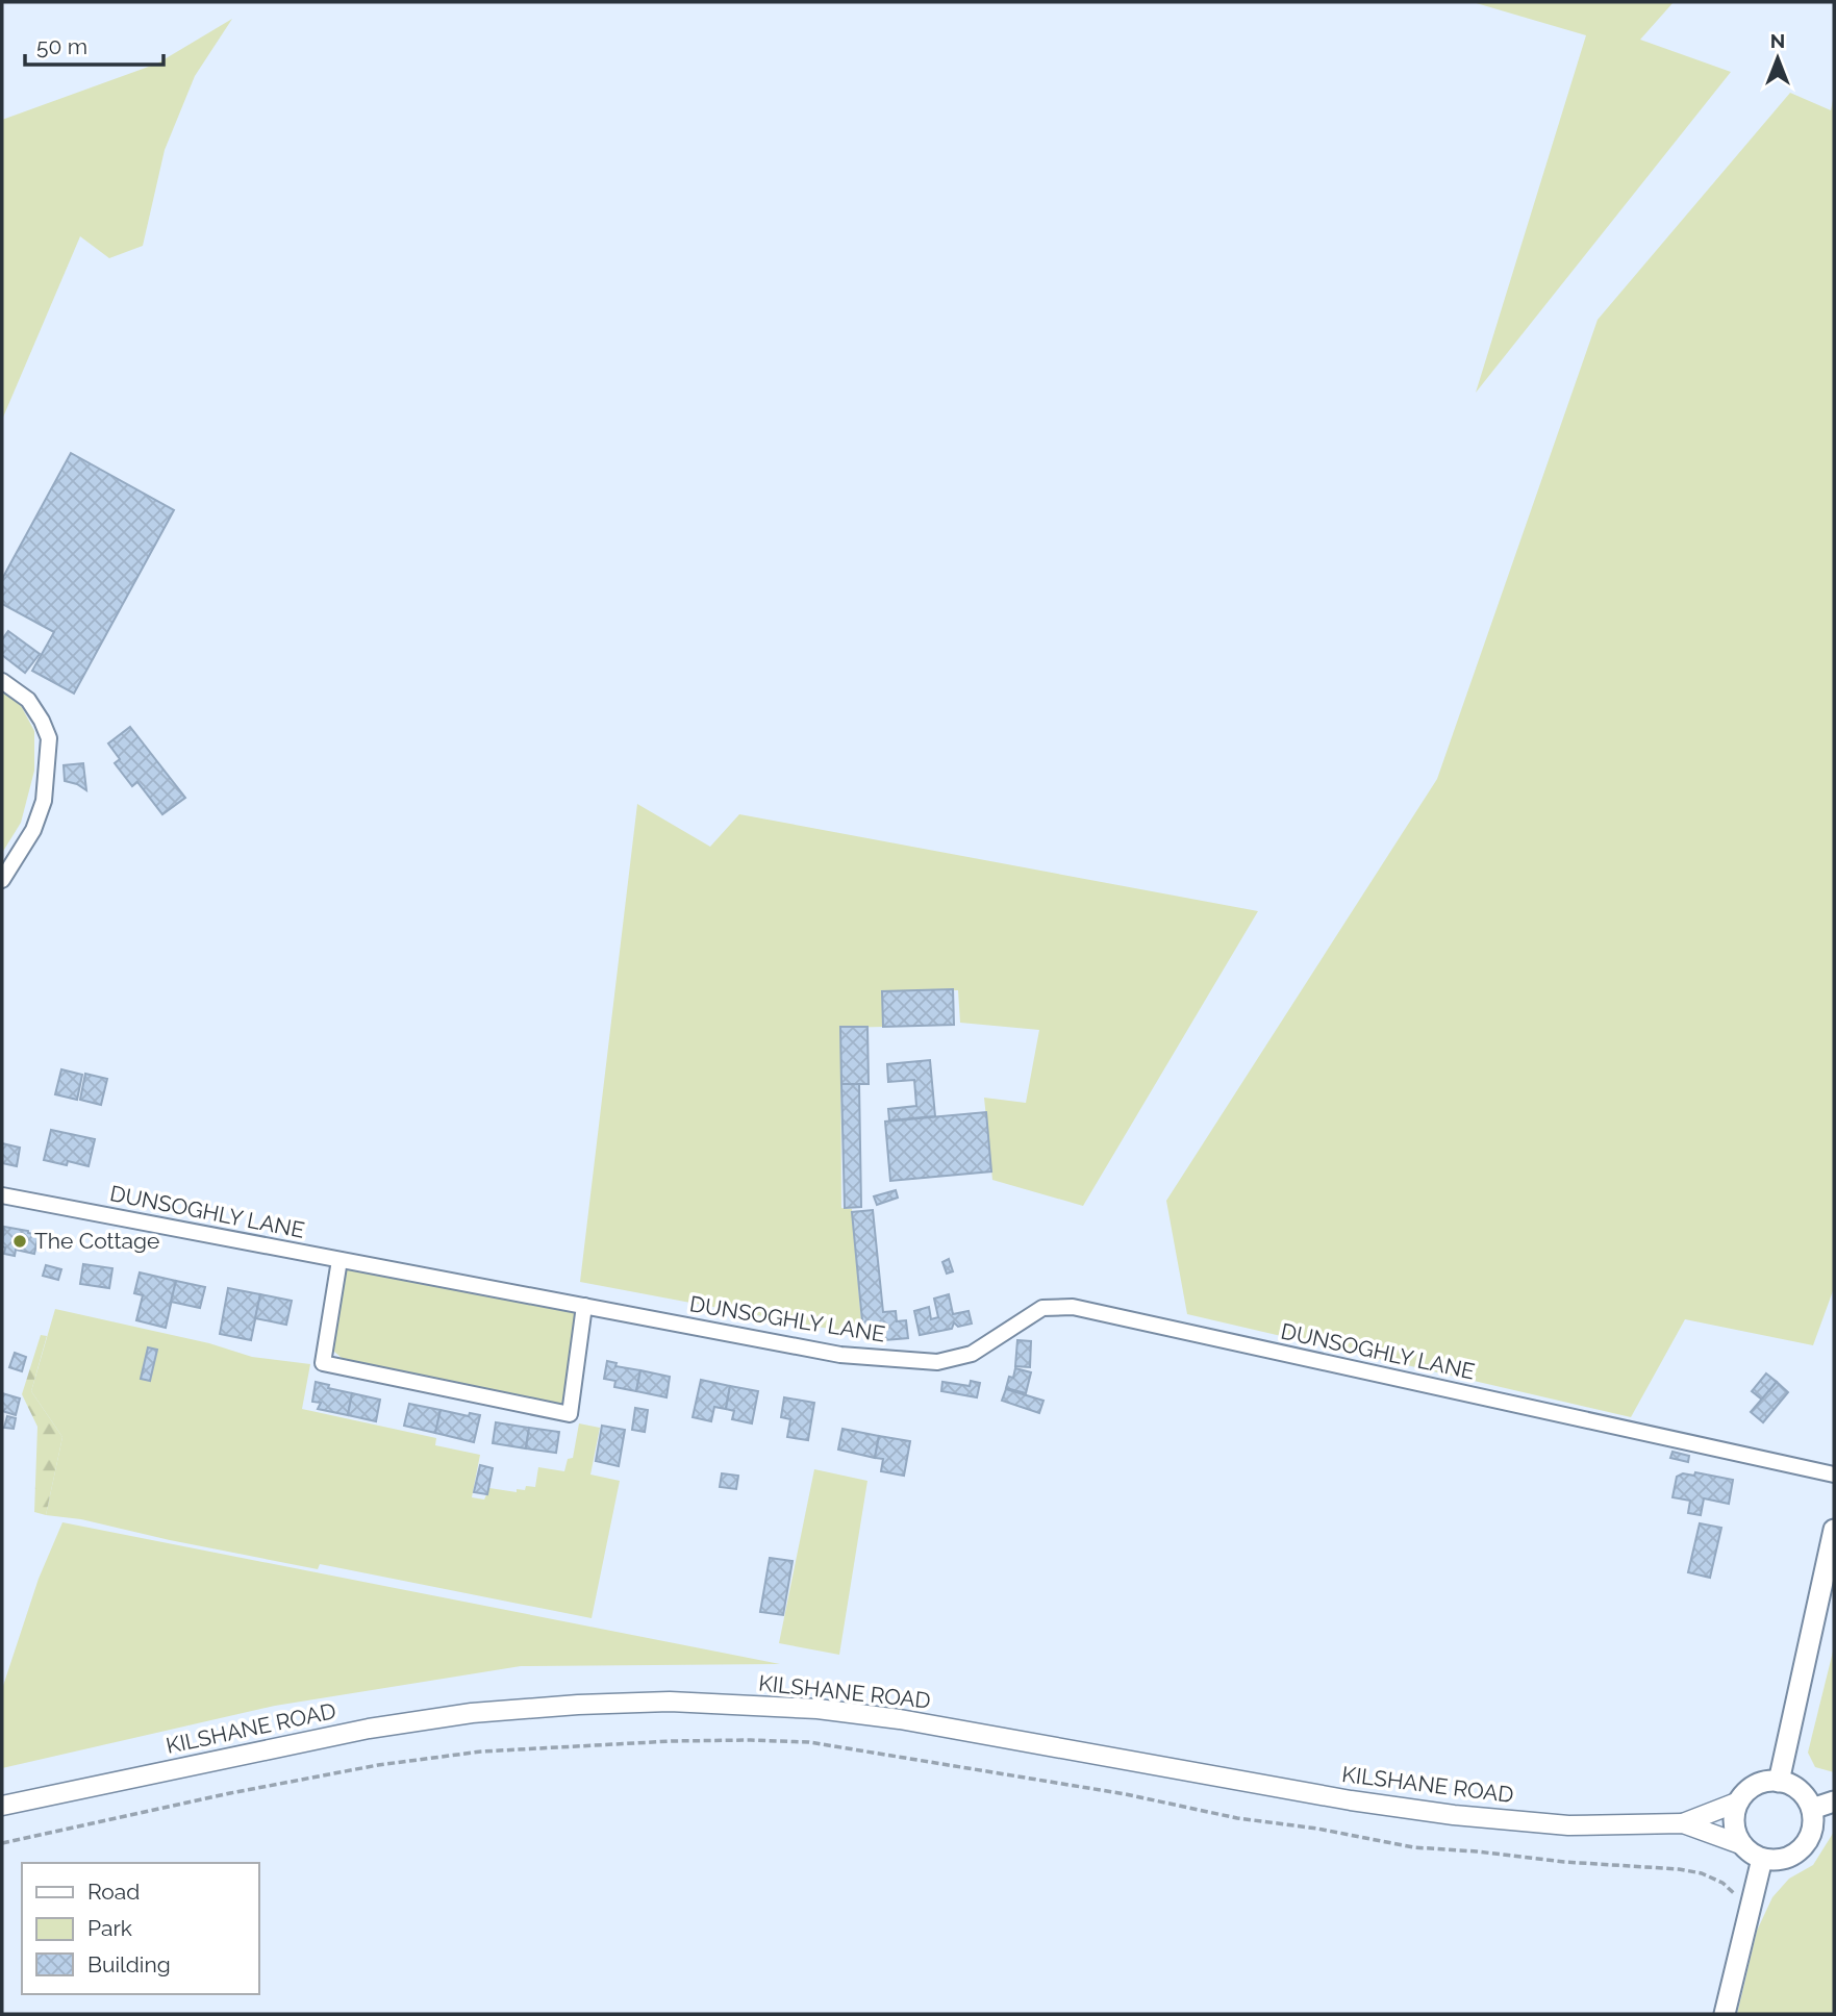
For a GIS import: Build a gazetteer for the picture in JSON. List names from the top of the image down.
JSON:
{
  "streets": {
    "street": ["DUNSOGHLY LANE", "KILSHANE ROAD"]
  },
  "places": ["The Cottage"],
  "legend": ["Road", "Park", "Building"],
  "scale_bar": "50 m",
  "north": "top"
}
